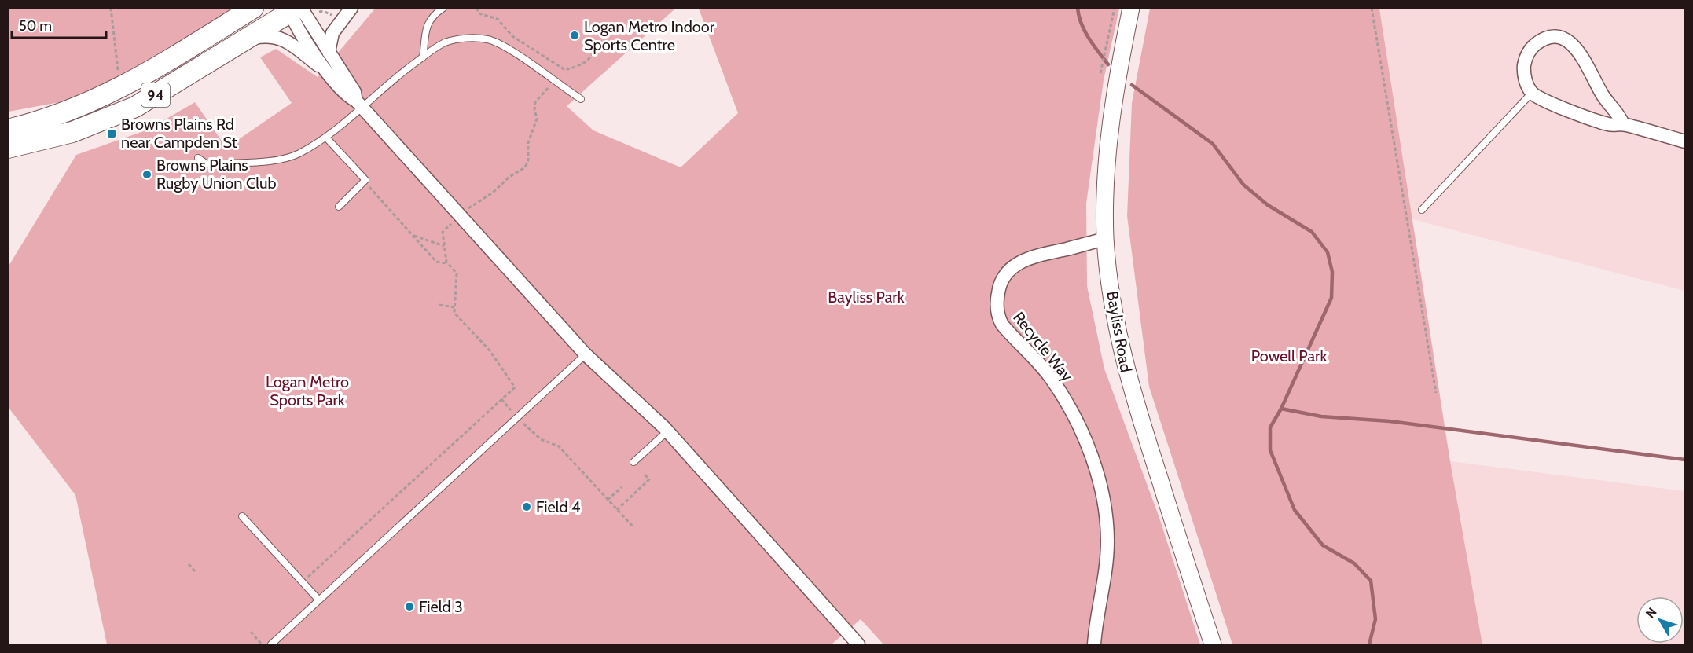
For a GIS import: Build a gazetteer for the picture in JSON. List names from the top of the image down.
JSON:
{
  "streets": {
    "main road": ["94"],
    "street": ["Bayliss Road", "Recycle Way"]
  },
  "crossings": [
    ["Bayliss Road", "Recycle Way"]
  ],
  "parks": ["Bayliss Park", "Powell Park", "Logan Metro Sports Park"],
  "places": {
    "other": [
      "Logan Metro Indoor Sports Centre",
      "Browns Plains Rugby Union Club",
      "Field 4",
      "Field 3"
    ],
    "transit": ["Browns Plains Rd near Campden St"]
  },
  "scale_bar": "50 m",
  "north": "top left"
}
